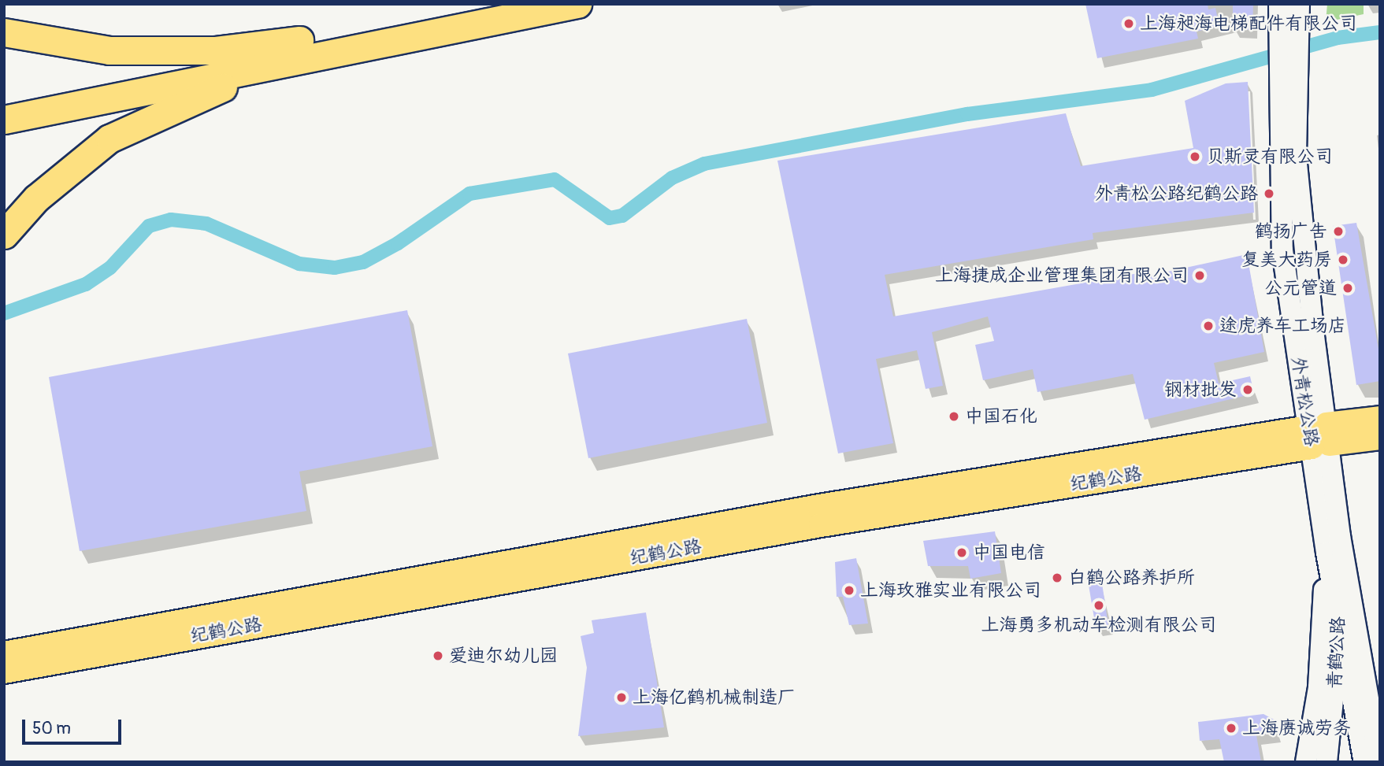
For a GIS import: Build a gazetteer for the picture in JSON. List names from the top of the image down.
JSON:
{
  "streets": {
    "main road": ["外青松公路", "纪鹤公路", "青鹤公路"]
  },
  "crossings": [
    ["外青松公路", "纪鹤公路"],
    ["外青松公路", "青鹤公路"]
  ],
  "places": [
    "上海昶海电梯配件有限公司",
    "贝斯灵有限公司",
    "外青松公路纪鹤公路",
    "鹤扬广告",
    "复美大药房",
    "上海捷成企业管理集团有限公司",
    "公元管道",
    "途虎养车工场店",
    "钢材批发",
    "中国石化",
    "中国电信",
    "白鹤公路养护所",
    "上海玫雅实业有限公司",
    "上海勇多机动车检测有限公司",
    "爱迪尔幼儿园",
    "上海亿鹤机械制造厂",
    "上海赓诚劳务"
  ],
  "scale_bar": "50 m"
}
